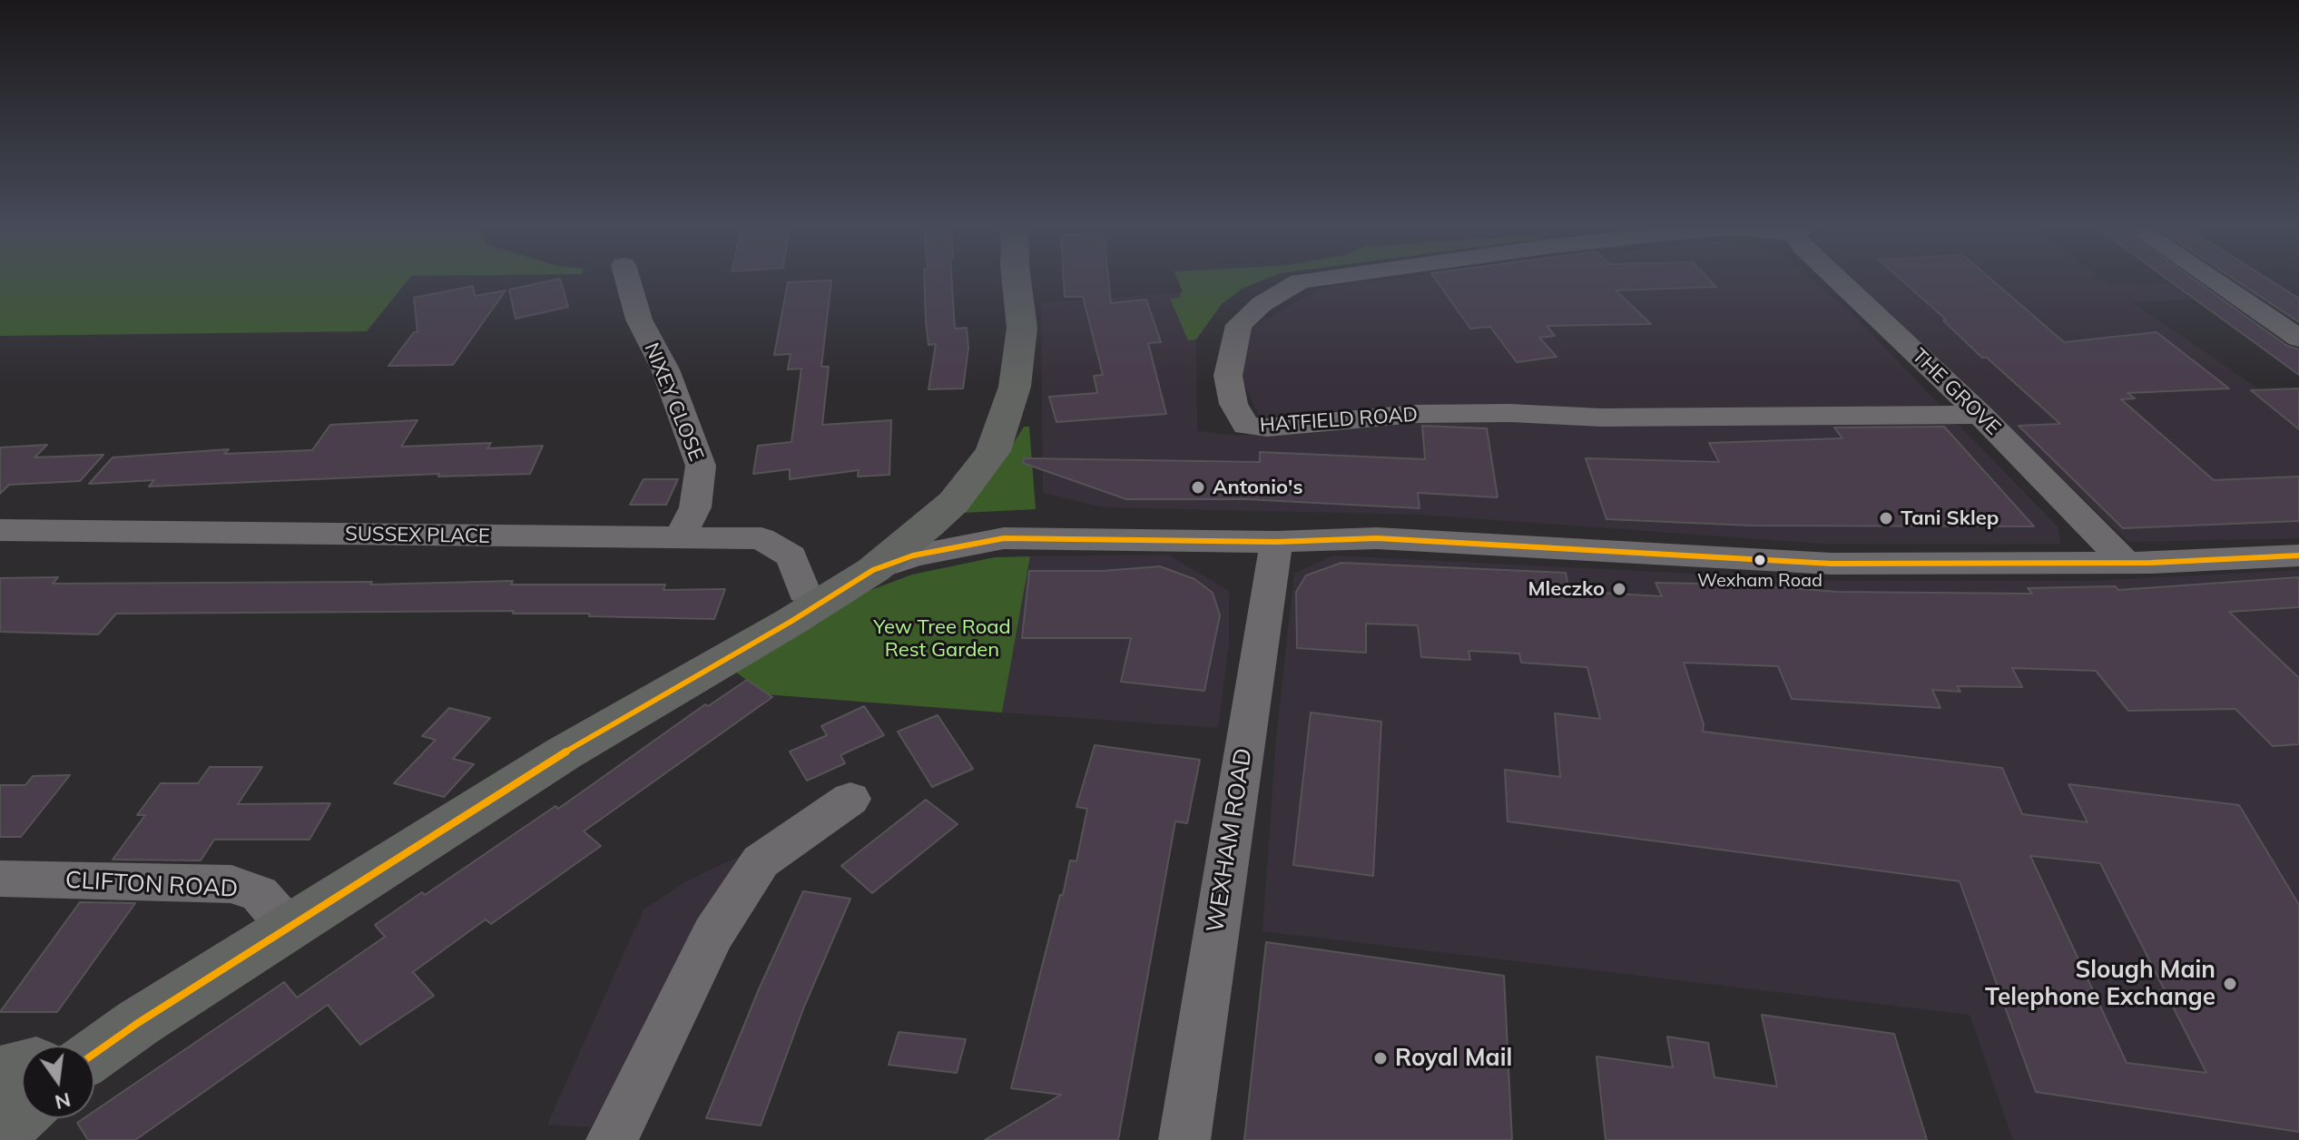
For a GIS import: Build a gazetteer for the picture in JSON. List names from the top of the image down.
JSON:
{
  "streets": {
    "street": [
      "THE GROVE",
      "NIXEY CLOSE",
      "HATFIELD ROAD",
      "SUSSEX PLACE",
      "WEXHAM ROAD",
      "CLIFTON ROAD"
    ]
  },
  "crossings": [
    ["THE GROVE", "HATFIELD ROAD"],
    ["NIXEY CLOSE", "SUSSEX PLACE"]
  ],
  "parks": ["Yew Tree Road Rest Garden"],
  "places": [
    "Antonio's",
    "Tani Sklep",
    "Wexham Road",
    "Mleczko",
    "Slough Main Telephone Exchange",
    "Royal Mail"
  ],
  "north": "bottom"
}
